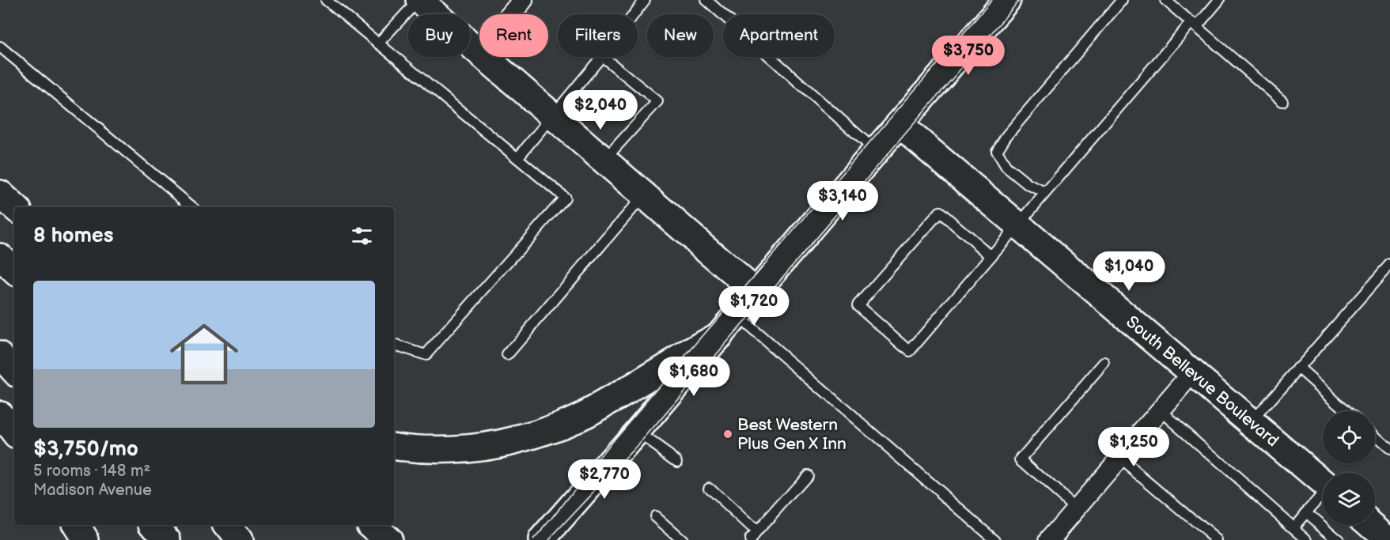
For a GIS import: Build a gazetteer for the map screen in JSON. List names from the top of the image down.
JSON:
{
  "streets": {
    "main road": ["South Bellevue Boulevard"]
  },
  "places": ["Best Western Plus Gen X Inn"],
  "page": {
    "chip": [
      "Buy",
      "Rent",
      "Filters",
      "New",
      "Apartment"
    ],
    "price": [
      "$3,750",
      "$2,040",
      "$3,140",
      "$1,040",
      "$1,720",
      "$1,680",
      "$1,250",
      "$2,770"
    ],
    "heading": "8 homes",
    "list": [
      {
        "name": "$3,750/mo",
        "note": "5 rooms · 148 m² · Madison Avenue"
      }
    ]
  }
}
